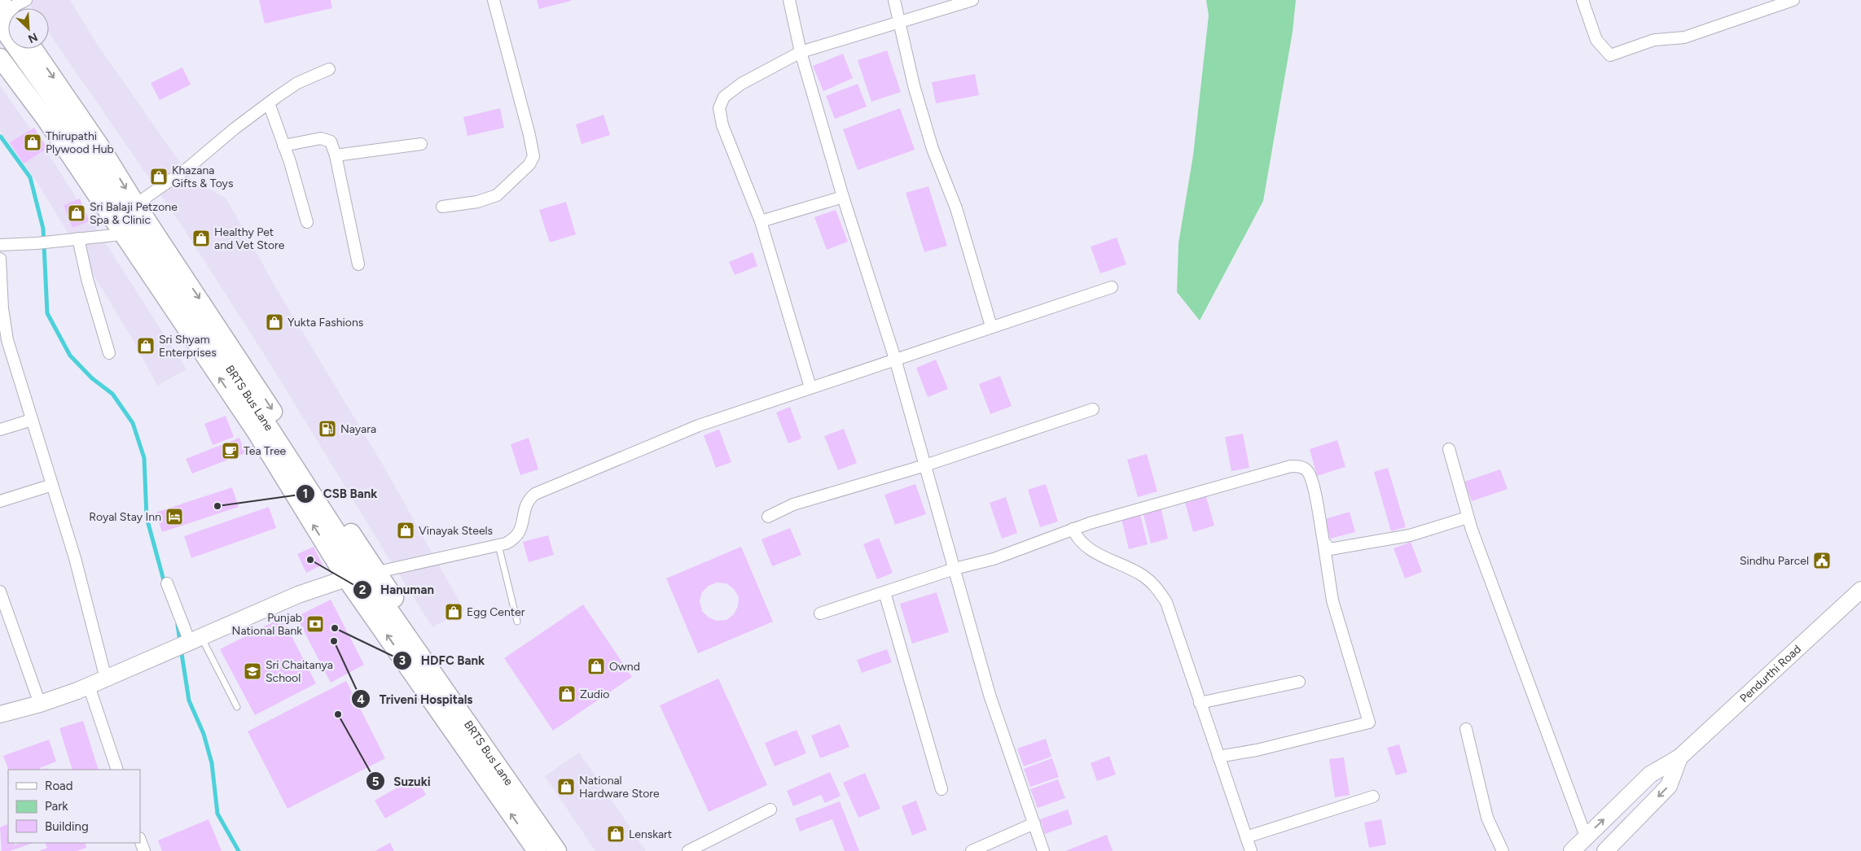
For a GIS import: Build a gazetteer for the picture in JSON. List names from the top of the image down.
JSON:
{
  "streets": {
    "main road": ["BRTS Bus Lane", "Pendurthi Road"]
  },
  "places": {
    "shop": [
      "Thirupathi Plywood Hub",
      "Khazana Gifts & Toys",
      "Sri Balaji Petzone Spa & Clinic",
      "Healthy Pet and Vet Store",
      "Yukta Fashions",
      "Sri Shyam Enterprises",
      "Vinayak Steels",
      "Egg Center",
      "Ownd",
      "Zudio",
      "National Hardware Store",
      "Lenskart"
    ],
    "fuel station": ["Nayara"],
    "cafe": ["Tea Tree"],
    "other": [
      "CSB Bank",
      "Hanuman",
      "HDFC Bank",
      "Triveni Hospitals",
      "Suzuki"
    ],
    "hotel": ["Royal Stay Inn"],
    "public building": ["Sindhu Parcel"],
    "bank": ["Punjab National Bank"],
    "school or university": ["Sri Chaitanya School"]
  },
  "legend": ["Road", "Park", "Building"],
  "north": "bottom right"
}
